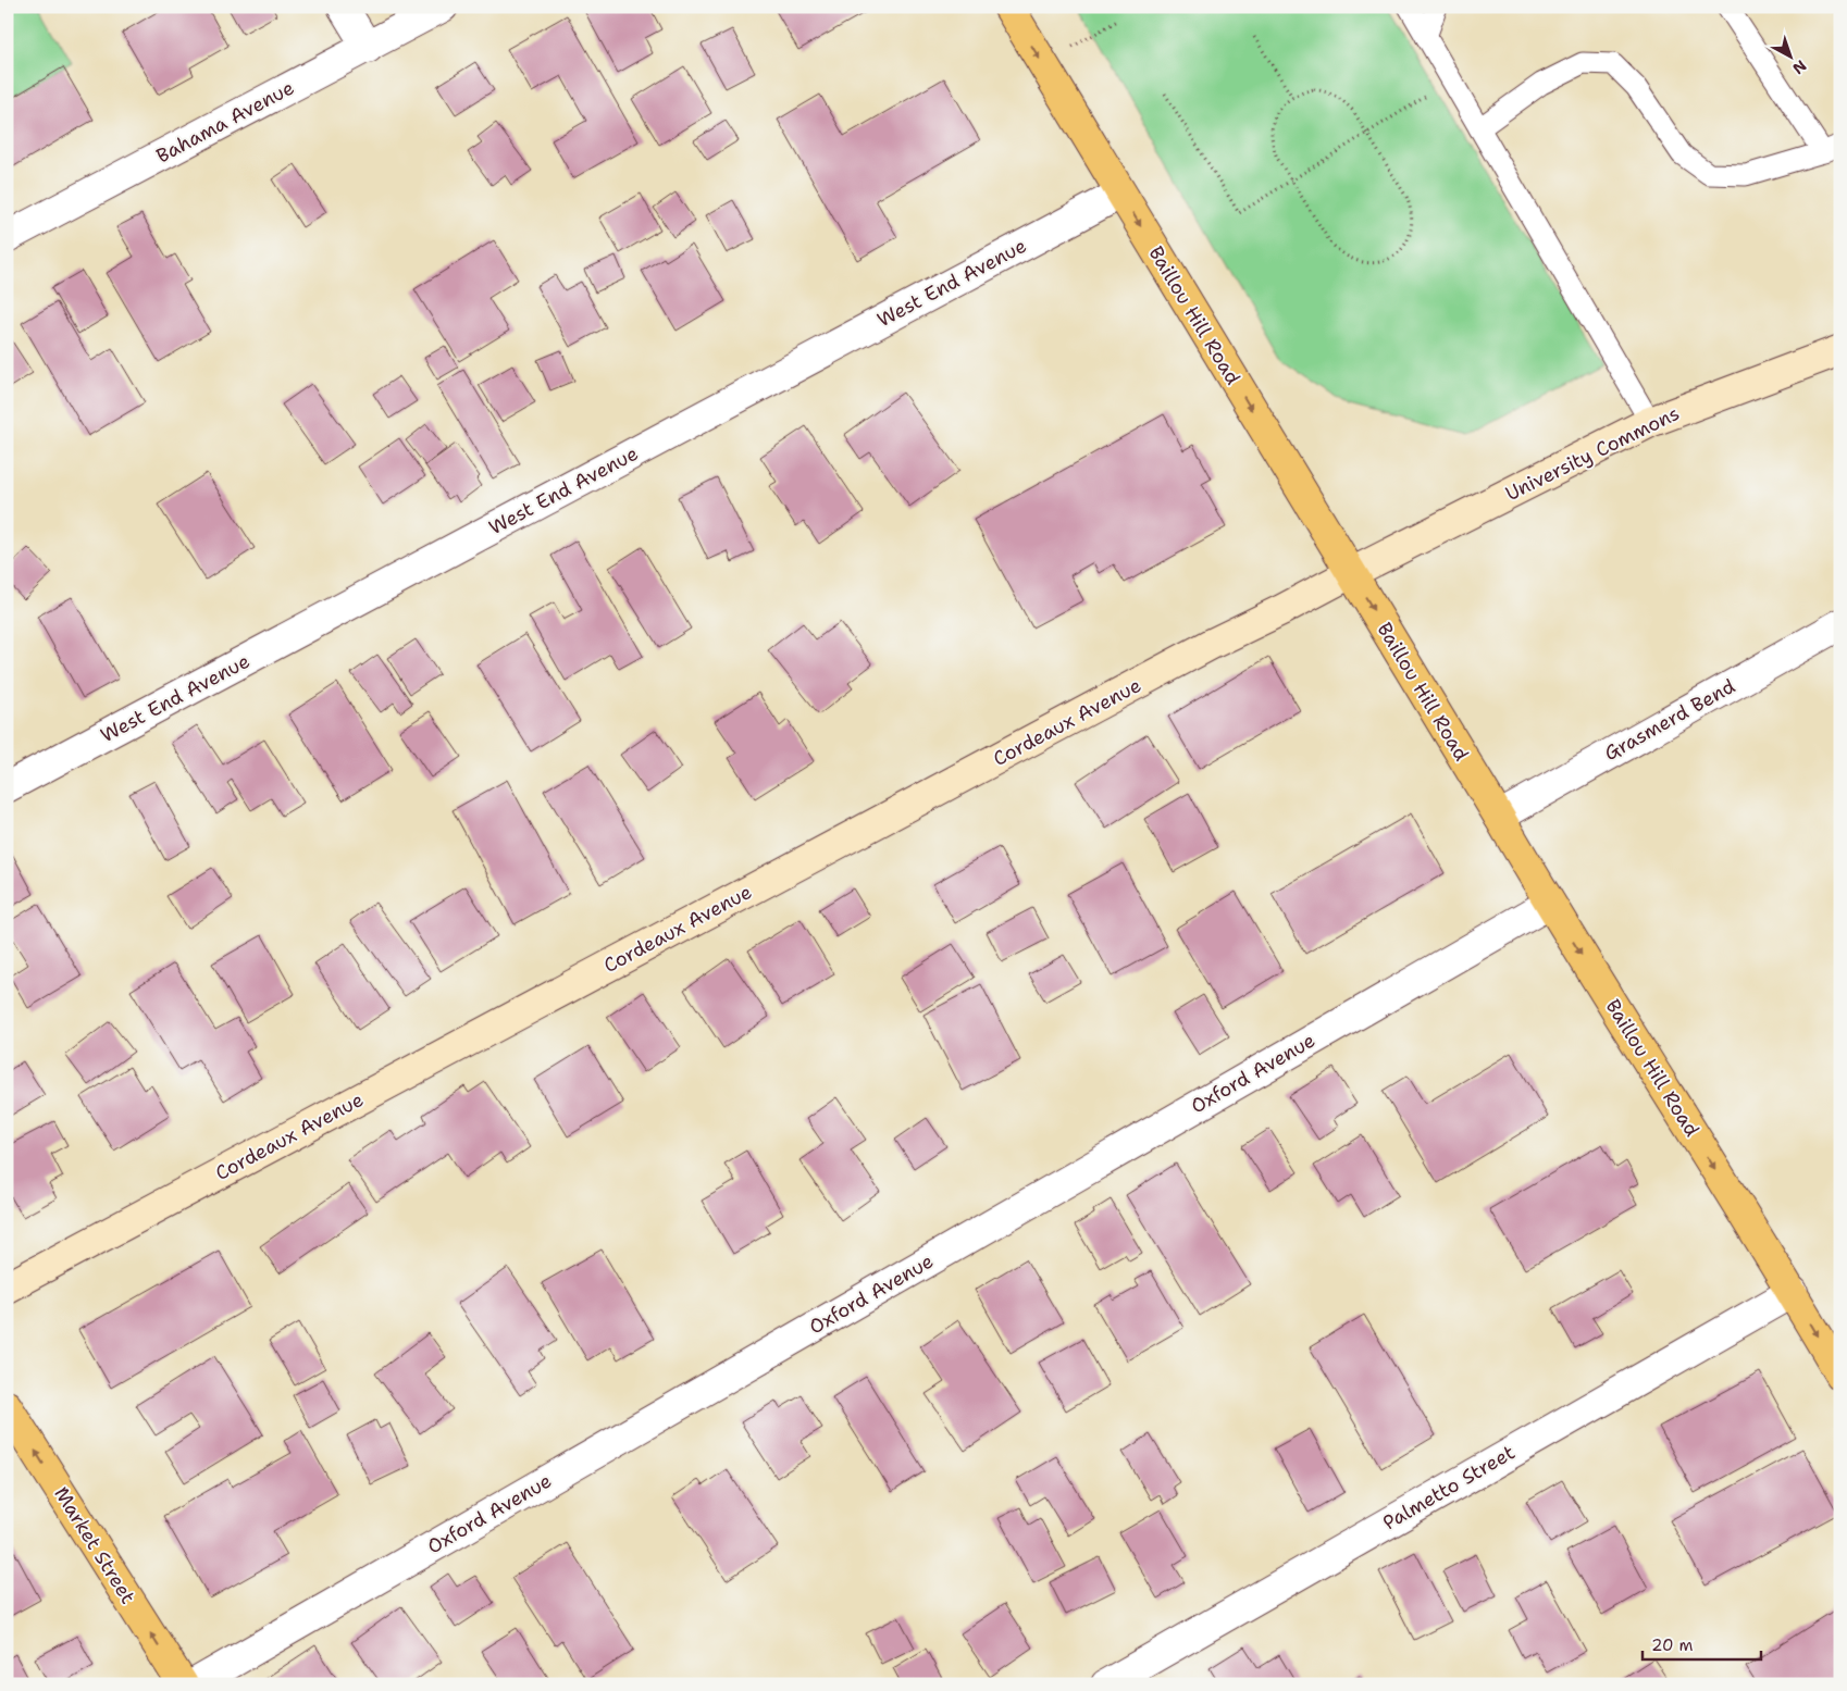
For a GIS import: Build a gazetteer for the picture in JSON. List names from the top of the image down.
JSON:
{
  "streets": {
    "main road": ["Baillou Hill Road", "Market Street"],
    "street": [
      "Bahama Avenue",
      "West End Avenue",
      "University Commons",
      "Grasmerd Bend",
      "Cordeaux Avenue",
      "Oxford Avenue",
      "Palmetto Street"
    ]
  },
  "crossings": [
    ["West End Avenue", "Baillou Hill Road"],
    ["Baillou Hill Road", "University Commons"],
    ["Baillou Hill Road", "Grasmerd Bend"],
    ["Baillou Hill Road", "Cordeaux Avenue"],
    ["Baillou Hill Road", "Oxford Avenue"],
    ["Baillou Hill Road", "Palmetto Street"],
    ["University Commons", "Cordeaux Avenue"]
  ],
  "one_way": ["Baillou Hill Road", "Market Street"],
  "scale_bar": "20 m",
  "north": "bottom right"
}
